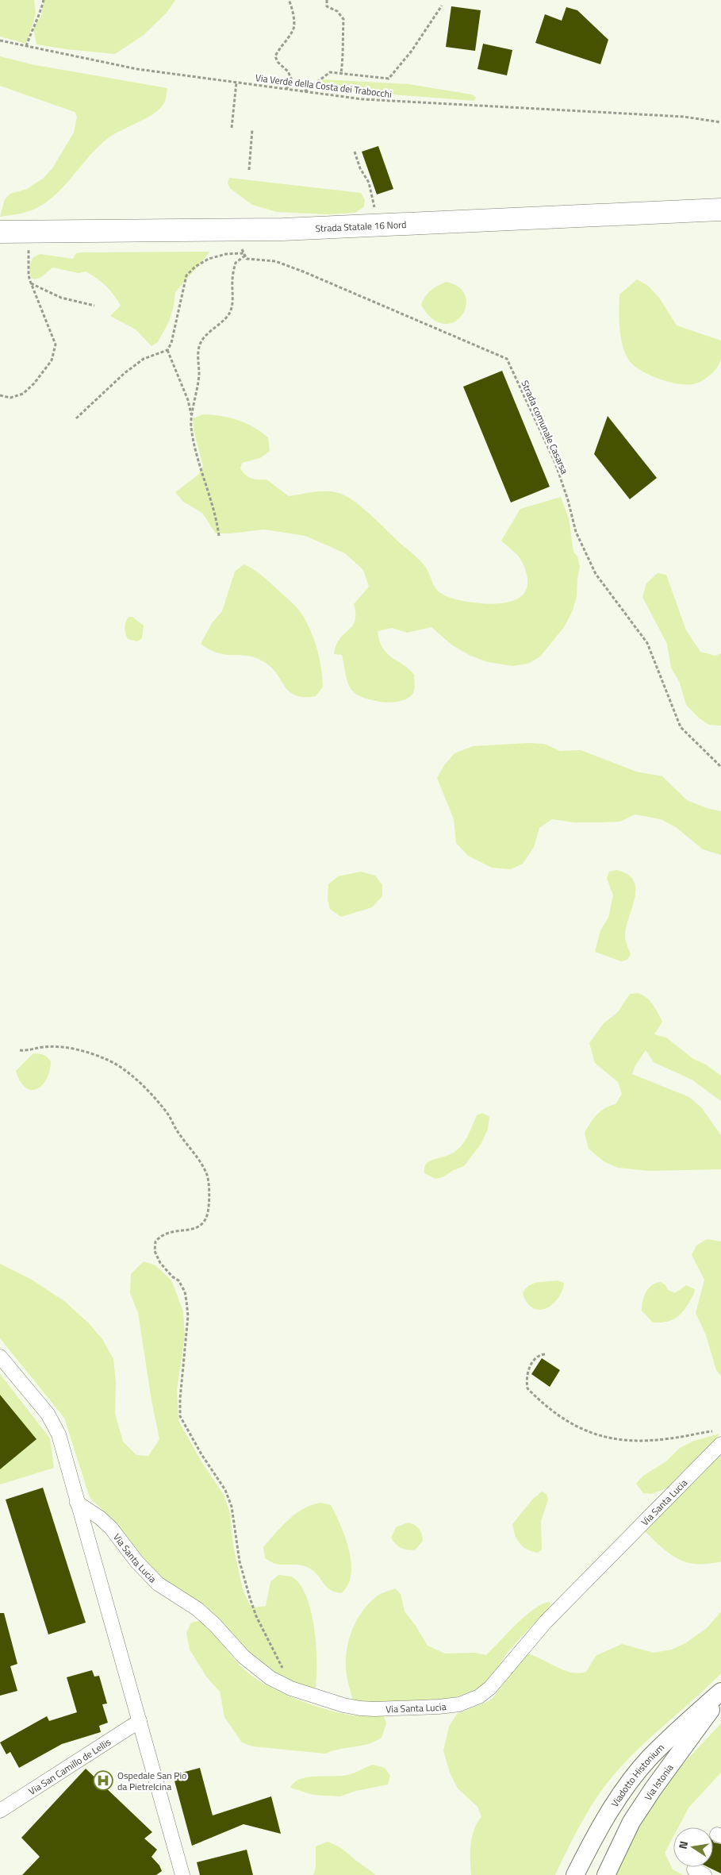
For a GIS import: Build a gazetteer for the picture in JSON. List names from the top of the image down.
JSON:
{
  "streets": {
    "main road": ["Strada Statale 16 Nord"],
    "street": [
      "Via Santa Lucia",
      "Via San Camillo de Lellis",
      "Viadotto Histonium",
      "Via Istonia"
    ],
    "path": ["Via Verde della Costa dei Trabocchi", "Strada comunale Casarsa"]
  },
  "places": {
    "hospital": ["Ospedale San Pio da Pietrelcina"]
  },
  "north": "left"
}
